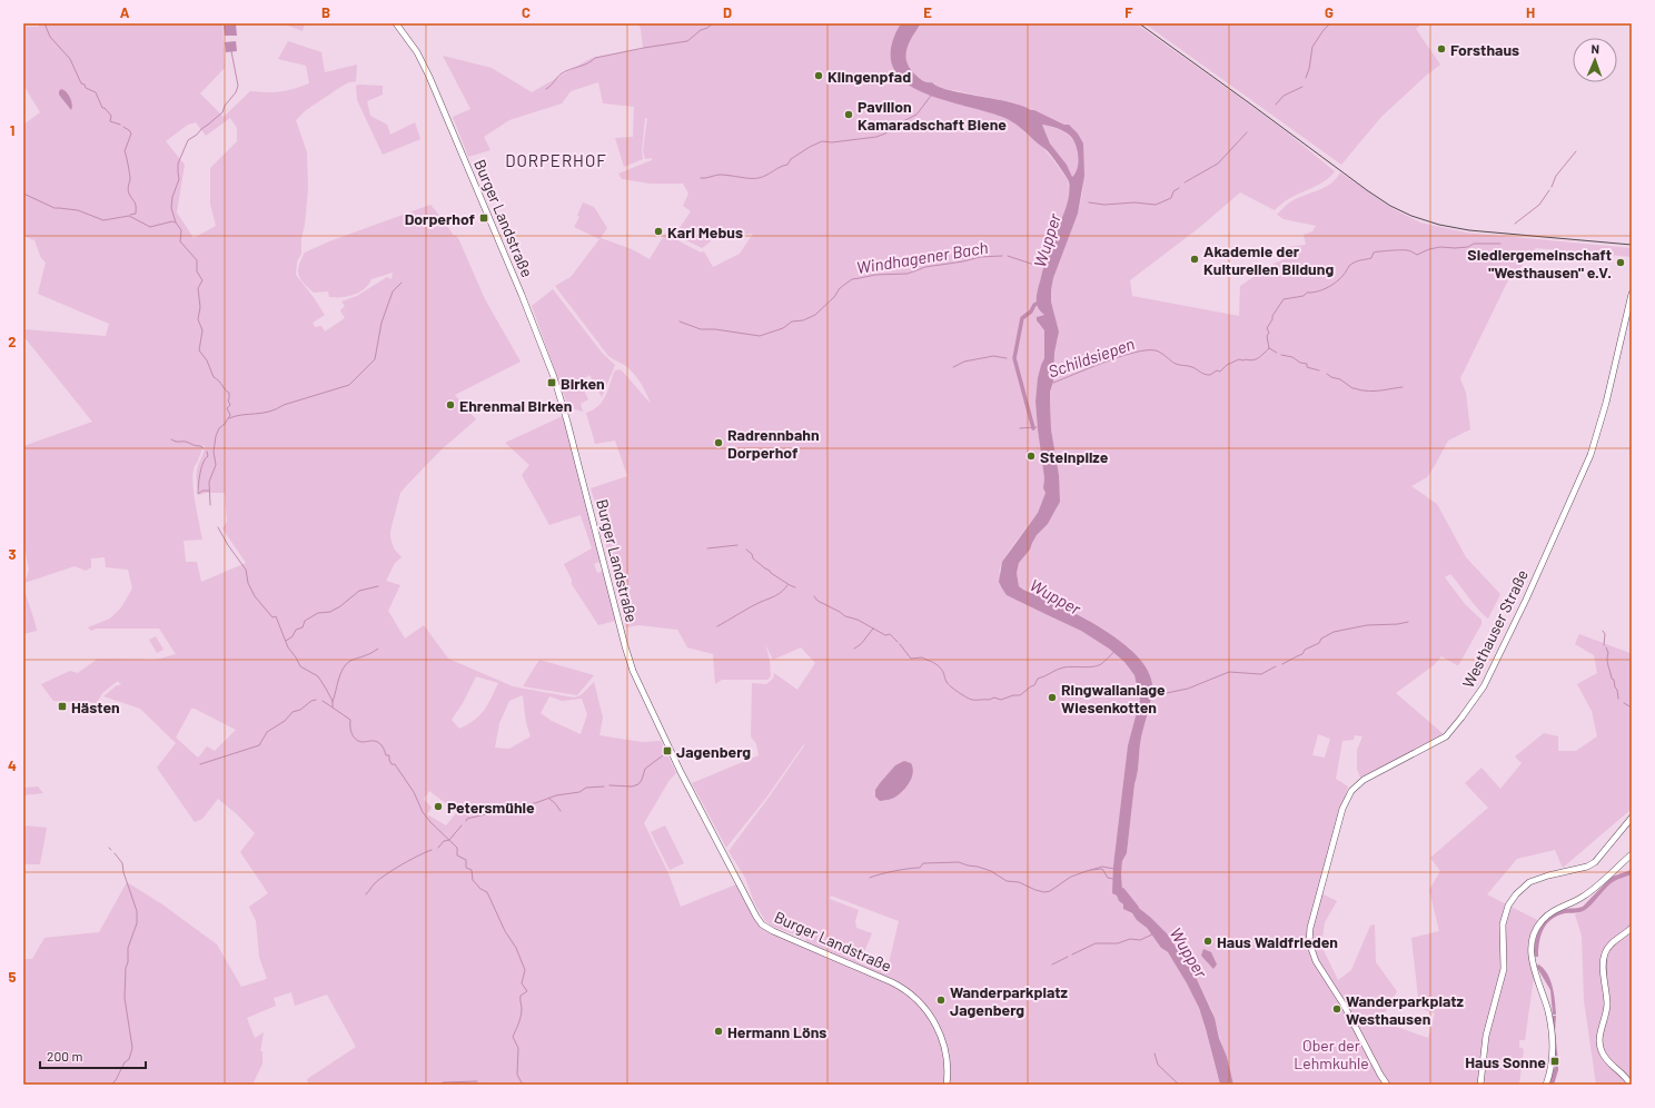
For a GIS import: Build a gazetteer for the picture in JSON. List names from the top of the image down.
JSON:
{
  "streets": {
    "main road": ["Burger Landstraße", "Westhauser Straße"]
  },
  "districts": ["DORPERHOF"],
  "water": ["Wupper", "Windhagener Bach", "Schildsiepen"],
  "parks": ["Ober der Lehmkuhle"],
  "places": {
    "other": [
      "Forsthaus",
      "Klingenpfad",
      "Pavillon Kamaradschaft Biene",
      "Karl Mebus",
      "Akademie der Kulturellen Bildung",
      "Siedlergemeinschaft \"Westhausen\" e.V.",
      "Ehrenmal Birken",
      "Radrennbahn Dorperhof",
      "Steinpilze",
      "Ringwallanlage Wiesenkotten",
      "Petersmühle",
      "Haus Waldfrieden",
      "Wanderparkplatz Jagenberg",
      "Wanderparkplatz Westhausen",
      "Hermann Löns"
    ],
    "transit": [
      "Dorperhof",
      "Birken",
      "Hästen",
      "Jagenberg",
      "Haus Sonne"
    ]
  },
  "scale_bar": "200 m",
  "north": "top",
  "grid": {
    "columns": [
      "A",
      "B",
      "C",
      "D",
      "E",
      "F",
      "G",
      "H"
    ],
    "rows": [
      "1",
      "2",
      "3",
      "4",
      "5"
    ]
  }
}
